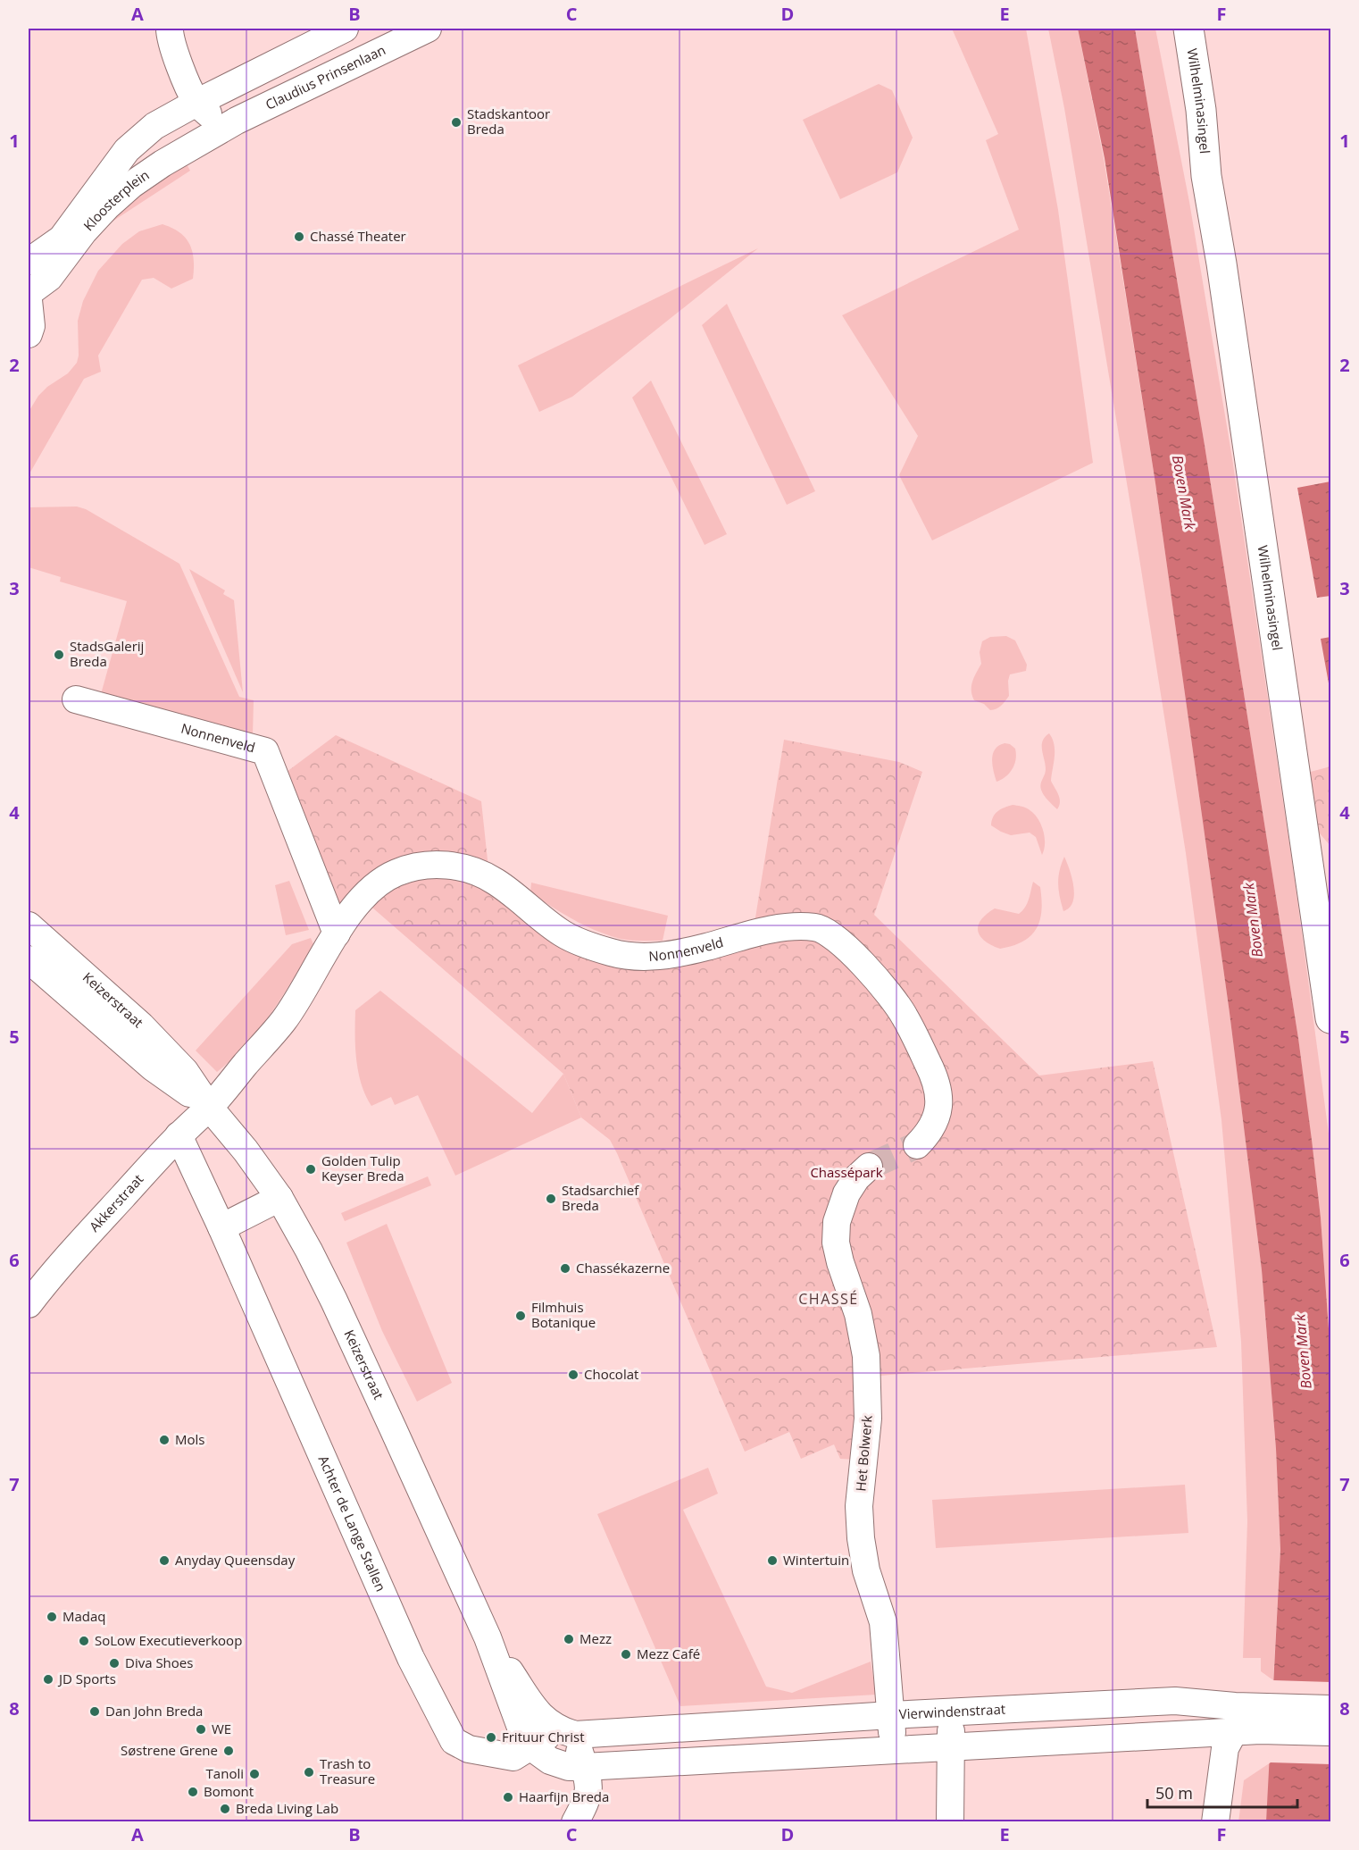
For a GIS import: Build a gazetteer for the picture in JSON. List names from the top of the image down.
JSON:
{
  "streets": {
    "main road": ["Wilhelminasingel"],
    "street": [
      "Claudius Prinsenlaan",
      "Kloosterplein",
      "Nonnenveld",
      "Keizerstraat",
      "Akkerstraat",
      "Het Bolwerk",
      "Achter de Lange Stallen",
      "Vierwindenstraat"
    ]
  },
  "crossings": [
    ["Claudius Prinsenlaan", "Kloosterplein"],
    ["Nonnenveld", "Keizerstraat"],
    ["Nonnenveld", "Akkerstraat"],
    ["Keizerstraat", "Akkerstraat"],
    ["Keizerstraat", "Achter de Lange Stallen"],
    ["Keizerstraat", "Vierwindenstraat"],
    ["Akkerstraat", "Achter de Lange Stallen"],
    ["Het Bolwerk", "Vierwindenstraat"],
    ["Achter de Lange Stallen", "Vierwindenstraat"]
  ],
  "districts": ["CHASSÉ"],
  "water": ["Boven Mark"],
  "parks": ["Chassépark"],
  "places": [
    "Stadskantoor Breda",
    "Chassé Theater",
    "StadsGalerij Breda",
    "Golden Tulip Keyser Breda",
    "Stadsarchief Breda",
    "Chassékazerne",
    "Filmhuis Botanique",
    "Chocolat",
    "Mols",
    "Anyday Queensday",
    "Wintertuin",
    "Madaq",
    "Mezz",
    "SoLow Executieverkoop",
    "Mezz Café",
    "Diva Shoes",
    "JD Sports",
    "Dan John Breda",
    "WE",
    "Frituur Christ",
    "Søstrene Grene",
    "Trash to Treasure",
    "Tanoli",
    "Bomont",
    "Haarfijn Breda",
    "Breda Living Lab"
  ],
  "scale_bar": "50 m",
  "grid": {
    "columns": [
      "A",
      "B",
      "C",
      "D",
      "E",
      "F"
    ],
    "rows": [
      "1",
      "2",
      "3",
      "4",
      "5",
      "6",
      "7",
      "8"
    ]
  }
}
